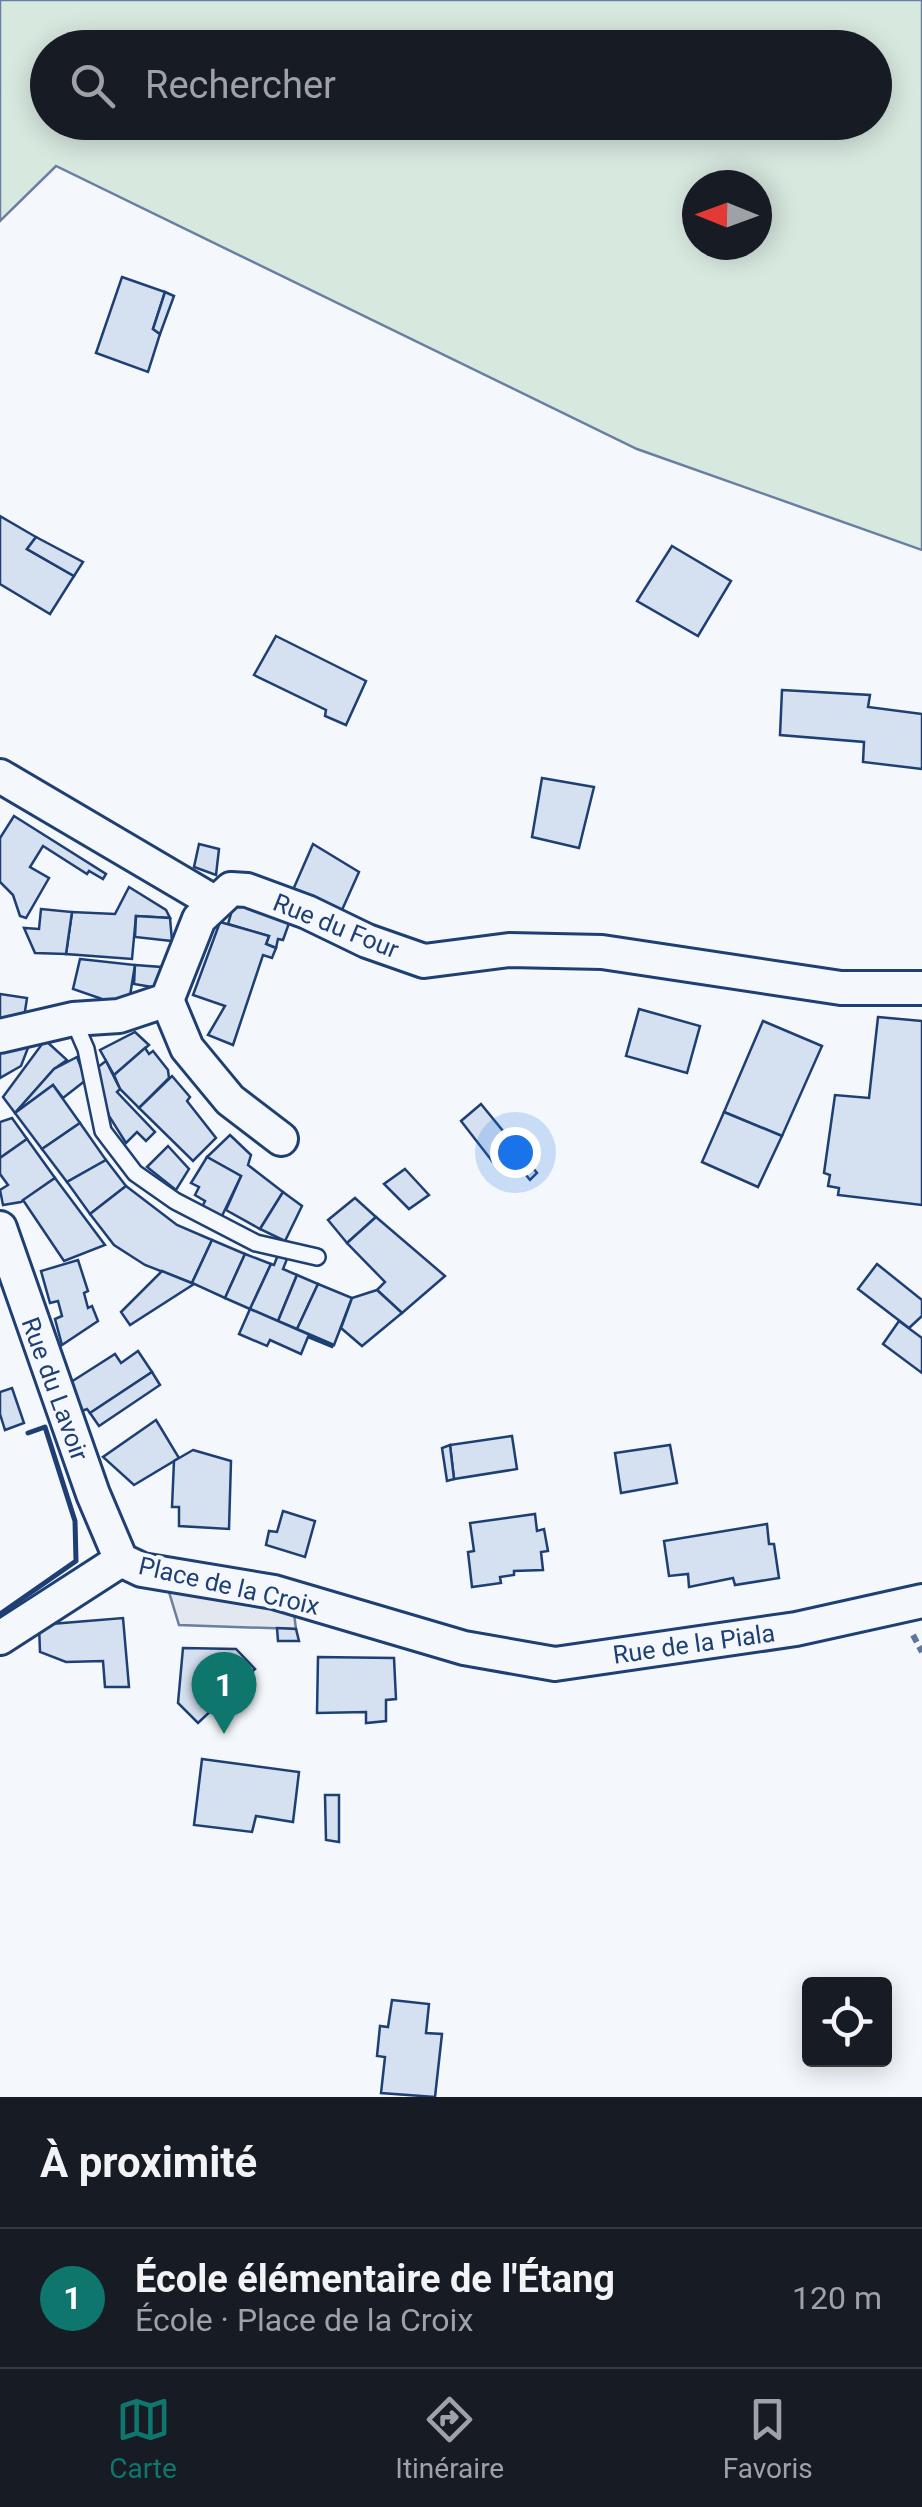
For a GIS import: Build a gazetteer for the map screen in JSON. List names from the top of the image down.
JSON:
{
  "streets": {
    "street": [
      "Rue du Four",
      "Rue du Lavoir",
      "Place de la Croix",
      "Rue de la Piala"
    ]
  },
  "crossings": [
    ["Rue du Lavoir", "Place de la Croix"],
    ["Place de la Croix", "Rue de la Piala"]
  ],
  "north": "left",
  "page": {
    "search": "Rechercher",
    "pins": "1",
    "heading": "À proximité",
    "list": [
      {
        "mark": "1",
        "name": "École élémentaire de l'Étang",
        "note": "École · Place de la Croix",
        "value": "120 m"
      }
    ],
    "nav": ["Carte", "Itinéraire", "Favoris"]
  }
}
